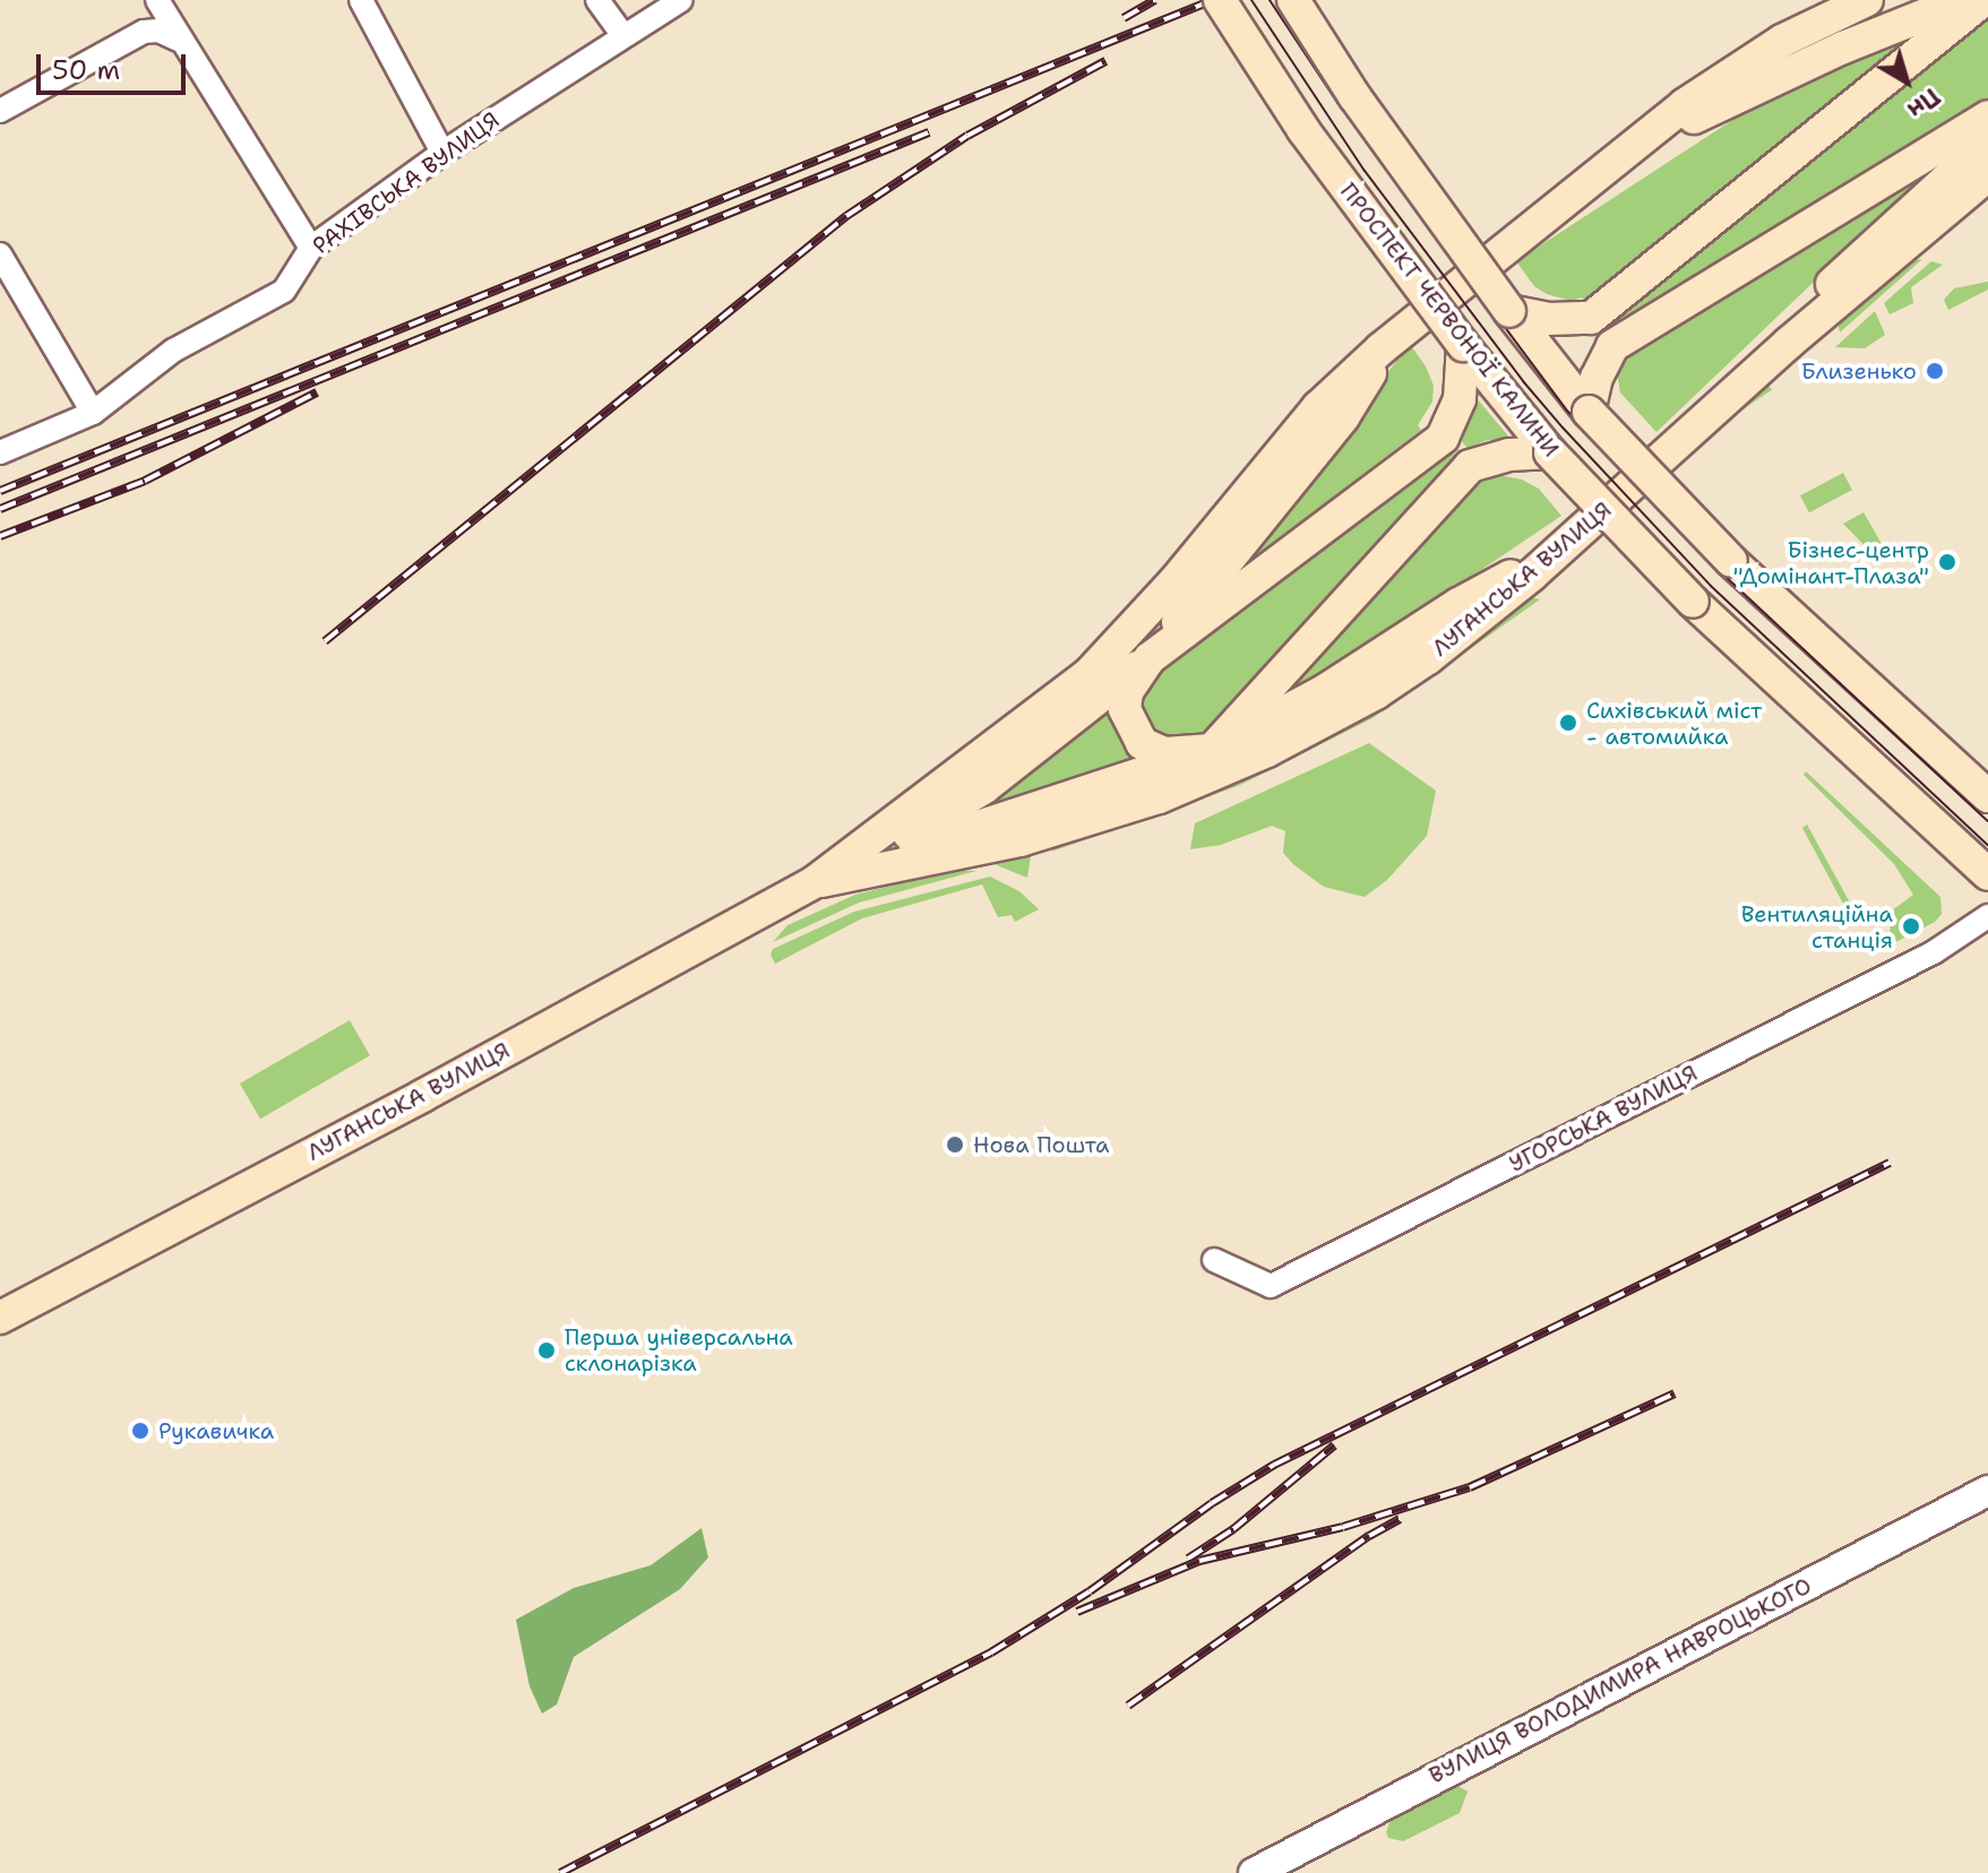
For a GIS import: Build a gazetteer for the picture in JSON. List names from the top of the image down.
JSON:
{
  "streets": {
    "main road": ["ПРОСПЕКТ ЧЕРВОНОЇ КАЛИНИ", "ЛУГАНСЬКА ВУЛИЦЯ"],
    "street": ["РАХІВСЬКА ВУЛИЦЯ", "УГОРСЬКА ВУЛИЦЯ", "ВУЛИЦЯ ВОЛОДИМИРА НАВРОЦЬКОГО"]
  },
  "places": [
    "Близенько",
    "Бізнес-центр \"Домінант-Плаза\"",
    "Сихівський міст - автомийка",
    "Вентиляційна станція",
    "Нова Пошта",
    "Перша універсальна склонарізка",
    "Рукавичка"
  ],
  "scale_bar": "50 m",
  "north": "bottom right"
}
